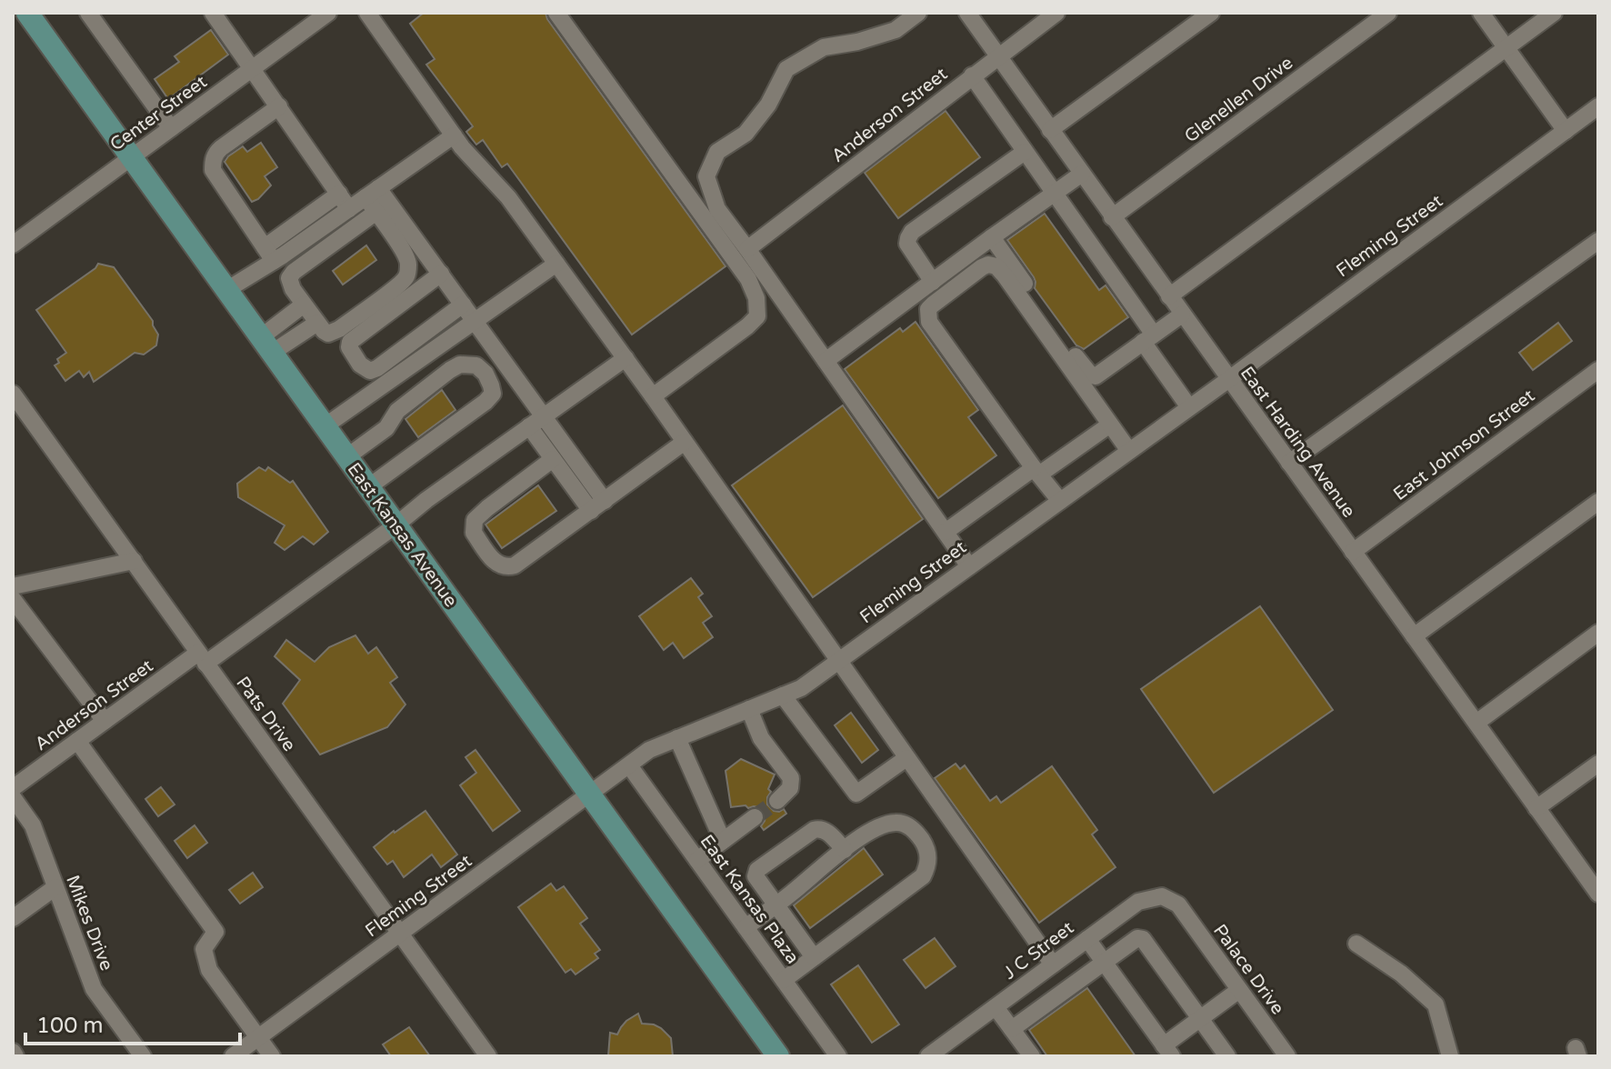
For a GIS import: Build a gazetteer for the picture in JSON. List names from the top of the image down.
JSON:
{
  "streets": {
    "main road": ["East Kansas Avenue"],
    "street": [
      "Glenellen Drive",
      "Center Street",
      "Anderson Street",
      "Fleming Street",
      "East Harding Avenue",
      "East Johnson Street",
      "Pats Drive",
      "East Kansas Plaza",
      "Mikes Drive",
      "J C Street",
      "Palace Drive"
    ]
  },
  "crossings": [
    ["Glenellen Drive", "East Harding Avenue"],
    ["Center Street", "East Kansas Avenue"],
    ["Anderson Street", "East Harding Avenue"],
    ["Anderson Street", "East Kansas Avenue"],
    ["Anderson Street", "Pats Drive"],
    ["Fleming Street", "East Harding Avenue"],
    ["Fleming Street", "East Kansas Avenue"],
    ["Fleming Street", "Pats Drive"],
    ["Fleming Street", "East Kansas Plaza"],
    ["East Harding Avenue", "East Johnson Street"],
    ["J C Street", "Palace Drive"]
  ],
  "scale_bar": "100 m"
}
